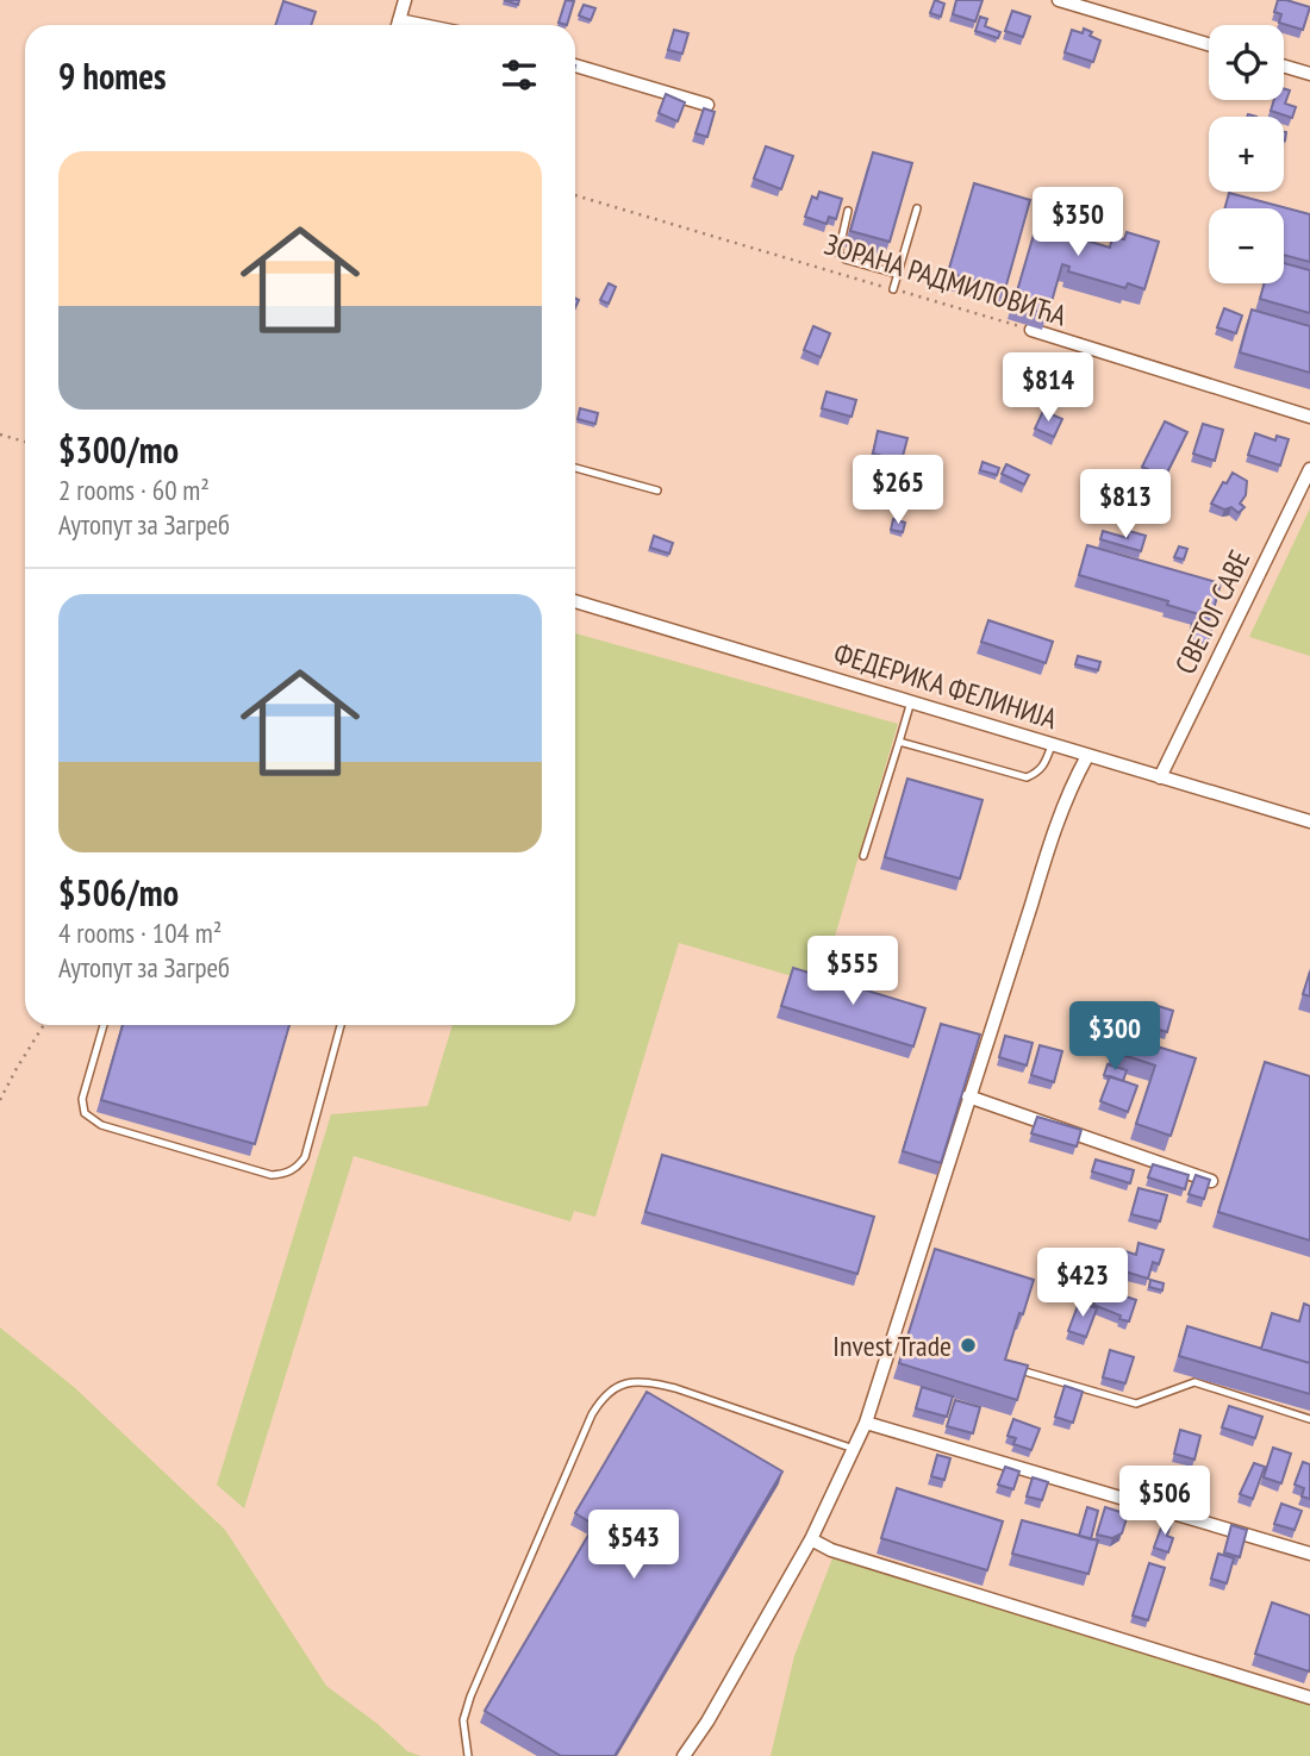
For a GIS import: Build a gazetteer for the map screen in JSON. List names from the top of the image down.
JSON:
{
  "streets": {
    "street": ["ЗОРАНА РАДМИЛОВИЋА", "СВЕТОГ САВЕ", "ФЕДЕРИКА ФЕЛИНИЈА"]
  },
  "crossings": [
    ["СВЕТОГ САВЕ", "ФЕДЕРИКА ФЕЛИНИЈА"]
  ],
  "places": ["Invest Trade"],
  "page": {
    "map_buttons": ["+", "−"],
    "heading": "9 homes",
    "list": [
      {
        "name": "$300/mo",
        "note": "2 rooms · 60 m² · Аутопут за Загреб"
      },
      {
        "name": "$506/mo",
        "note": "4 rooms · 104 m² · Аутопут за Загреб"
      }
    ],
    "price": [
      "$350",
      "$814",
      "$265",
      "$813",
      "$555",
      "$300",
      "$423",
      "$506",
      "$543"
    ]
  }
}
